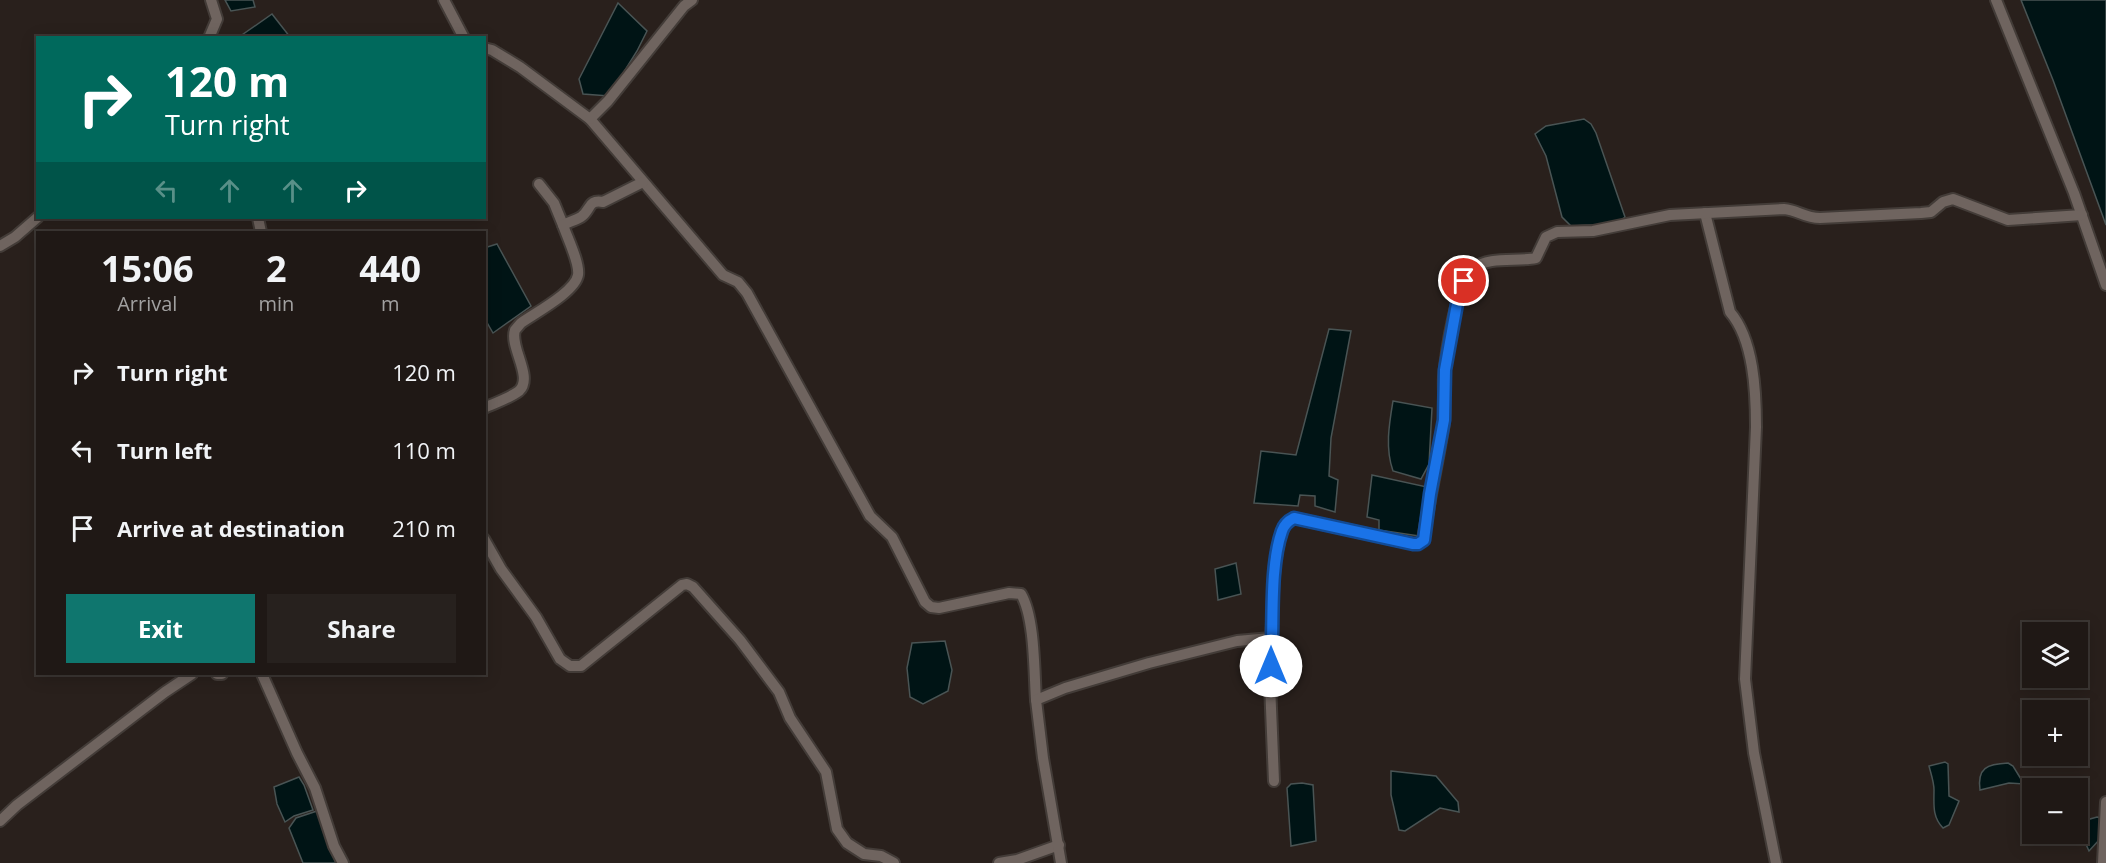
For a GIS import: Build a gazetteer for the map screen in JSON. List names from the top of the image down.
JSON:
{
  "page": {
    "turn": ["120 m", "Turn right"],
    "eta": [
      "15:06",
      "Arrival",
      "2",
      "min",
      "440",
      "m"
    ],
    "list": [
      {
        "name": "Turn right",
        "value": "120 m"
      },
      {
        "name": "Turn left",
        "value": "110 m"
      },
      {
        "name": "Arrive at destination",
        "value": "210 m"
      }
    ],
    "buttons": ["Exit", "Share"],
    "map_buttons": ["+", "−"]
  }
}
